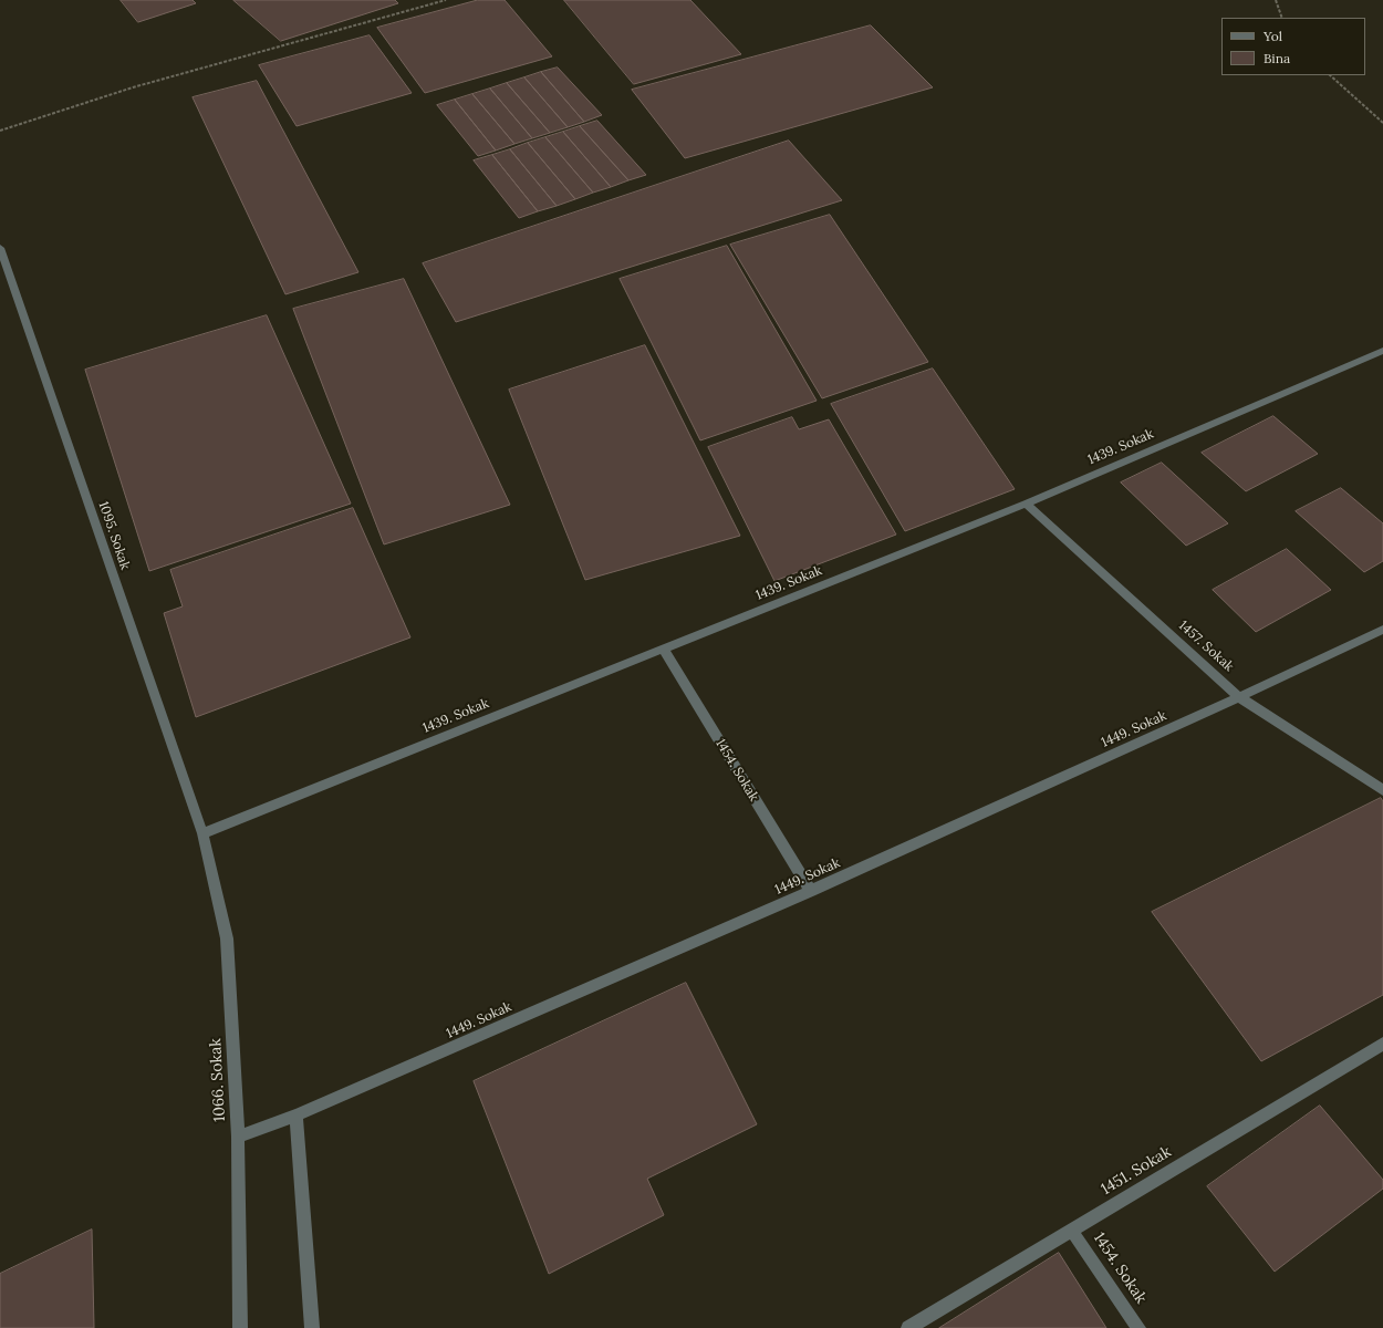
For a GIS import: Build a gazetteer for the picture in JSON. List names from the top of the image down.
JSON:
{
  "streets": {
    "street": [
      "1439. Sokak",
      "1095. Sokak",
      "1457. Sokak",
      "1449. Sokak",
      "1454. Sokak",
      "1066. Sokak",
      "1451. Sokak"
    ]
  },
  "crossings": [
    ["1439. Sokak", "1095. Sokak"],
    ["1439. Sokak", "1457. Sokak"],
    ["1439. Sokak", "1454. Sokak"],
    ["1439. Sokak", "1066. Sokak"],
    ["1095. Sokak", "1066. Sokak"],
    ["1457. Sokak", "1449. Sokak"],
    ["1449. Sokak", "1454. Sokak"],
    ["1449. Sokak", "1066. Sokak"],
    ["1454. Sokak", "1451. Sokak"]
  ],
  "legend": ["Yol", "Bina"]
}
